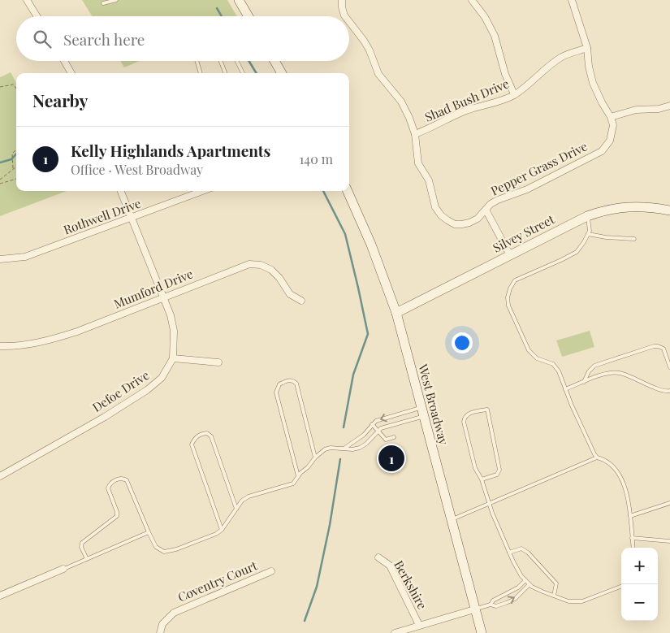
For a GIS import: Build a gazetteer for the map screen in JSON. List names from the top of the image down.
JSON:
{
  "streets": {
    "main road": ["Silvey Street", "West Broadway"],
    "street": [
      "Shad Bush Drive",
      "Pepper Grass Drive",
      "Rothwell Drive",
      "Mumford Drive",
      "Defoe Drive",
      "Coventry Court",
      "Berkshire"
    ]
  },
  "crossings": [
    ["Shad Bush Drive", "Pepper Grass Drive"],
    ["Silvey Street", "West Broadway"]
  ],
  "page": {
    "search": "Search here",
    "heading": "Nearby",
    "list": [
      {
        "mark": "1",
        "name": "Kelly Highlands Apartments",
        "note": "Office · West Broadway",
        "value": "140 m"
      }
    ],
    "pins": "1",
    "map_buttons": ["+", "−"]
  }
}
